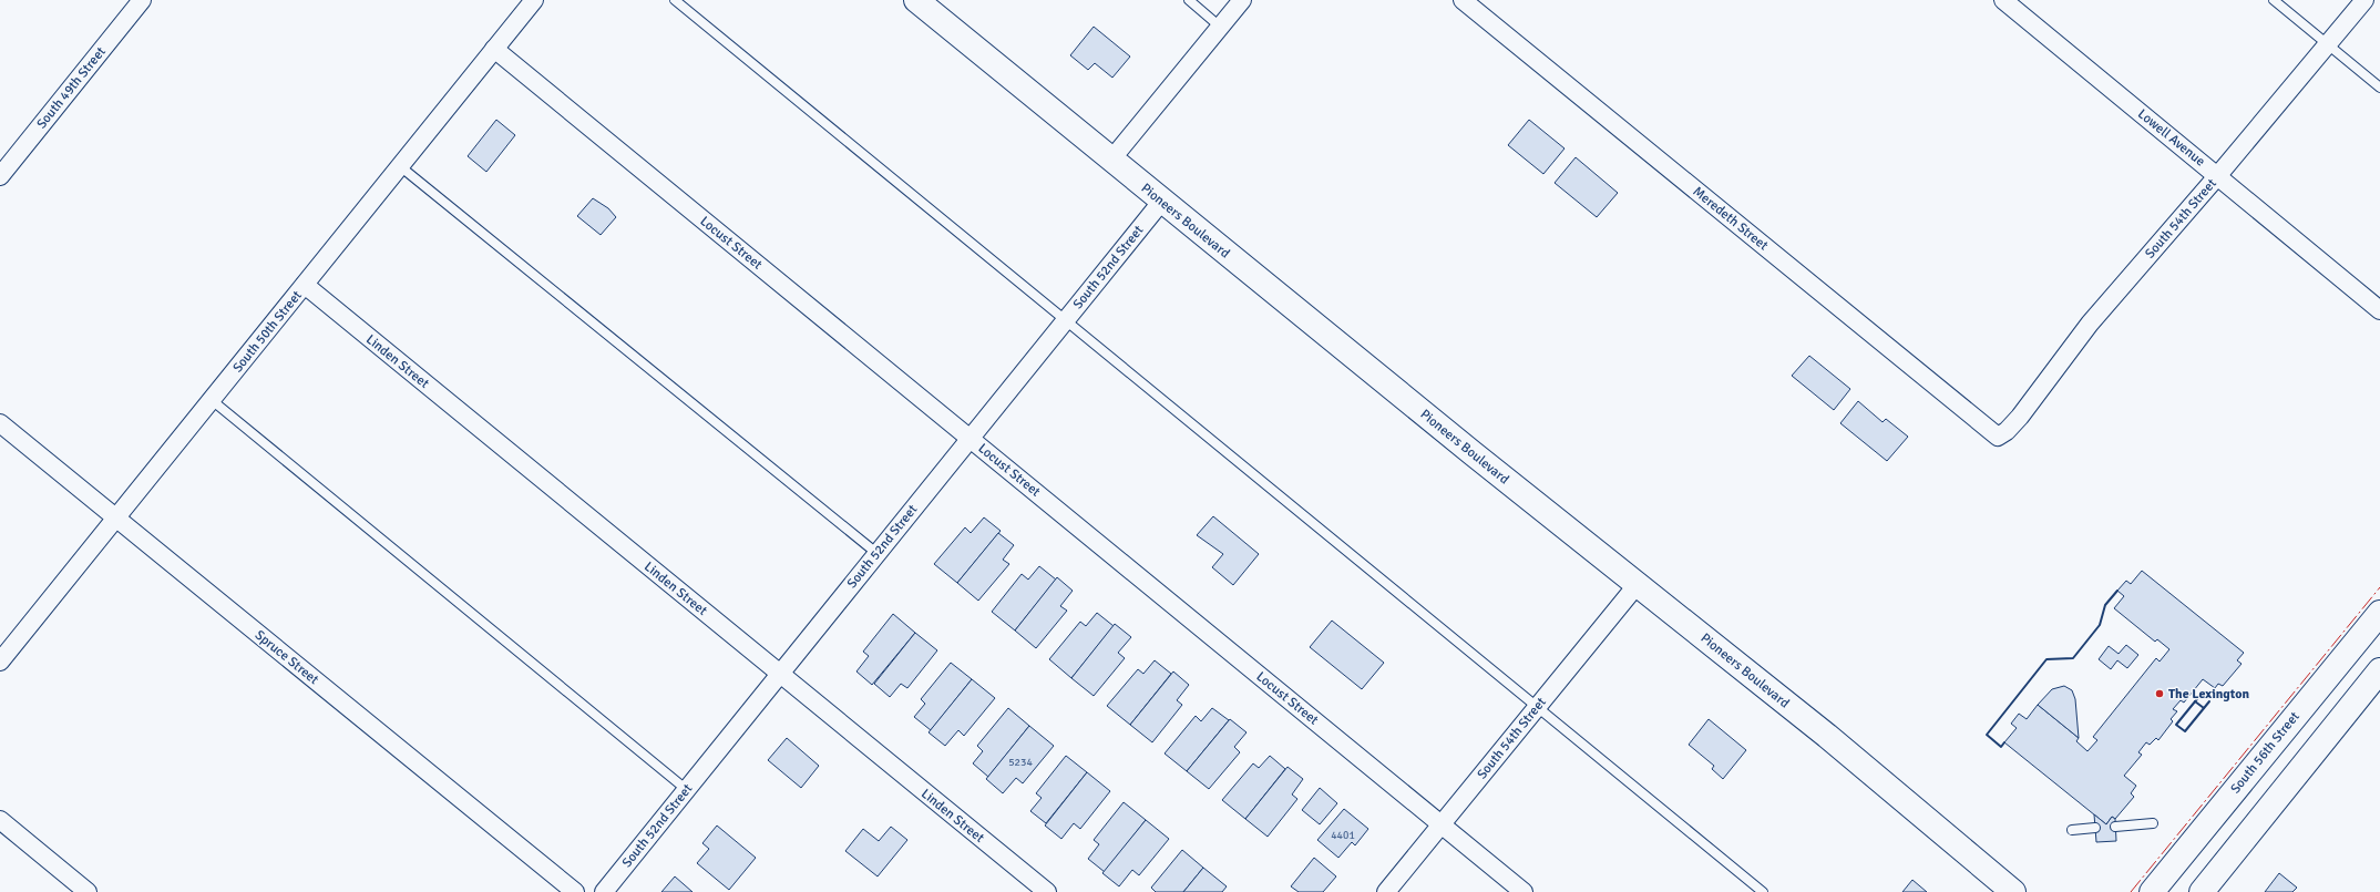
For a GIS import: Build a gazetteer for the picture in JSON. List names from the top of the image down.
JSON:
{
  "streets": {
    "main road": ["Pioneers Boulevard", "South 56th Street"],
    "street": [
      "South 49th Street",
      "Lowell Avenue",
      "Meredeth Street",
      "South 54th Street",
      "Locust Street",
      "South 52nd Street",
      "South 50th Street",
      "Linden Street",
      "Spruce Street"
    ]
  },
  "crossings": [
    ["Lowell Avenue", "South 54th Street"],
    ["Meredeth Street", "South 54th Street"],
    ["South 54th Street", "Pioneers Boulevard"],
    ["South 54th Street", "Locust Street"],
    ["Pioneers Boulevard", "South 52nd Street"],
    ["Locust Street", "South 52nd Street"],
    ["Locust Street", "South 50th Street"],
    ["South 52nd Street", "Linden Street"],
    ["South 50th Street", "Linden Street"],
    ["South 50th Street", "Spruce Street"]
  ],
  "places": ["The Lexington"],
  "house_numbers": ["5234", "4401"]
}
